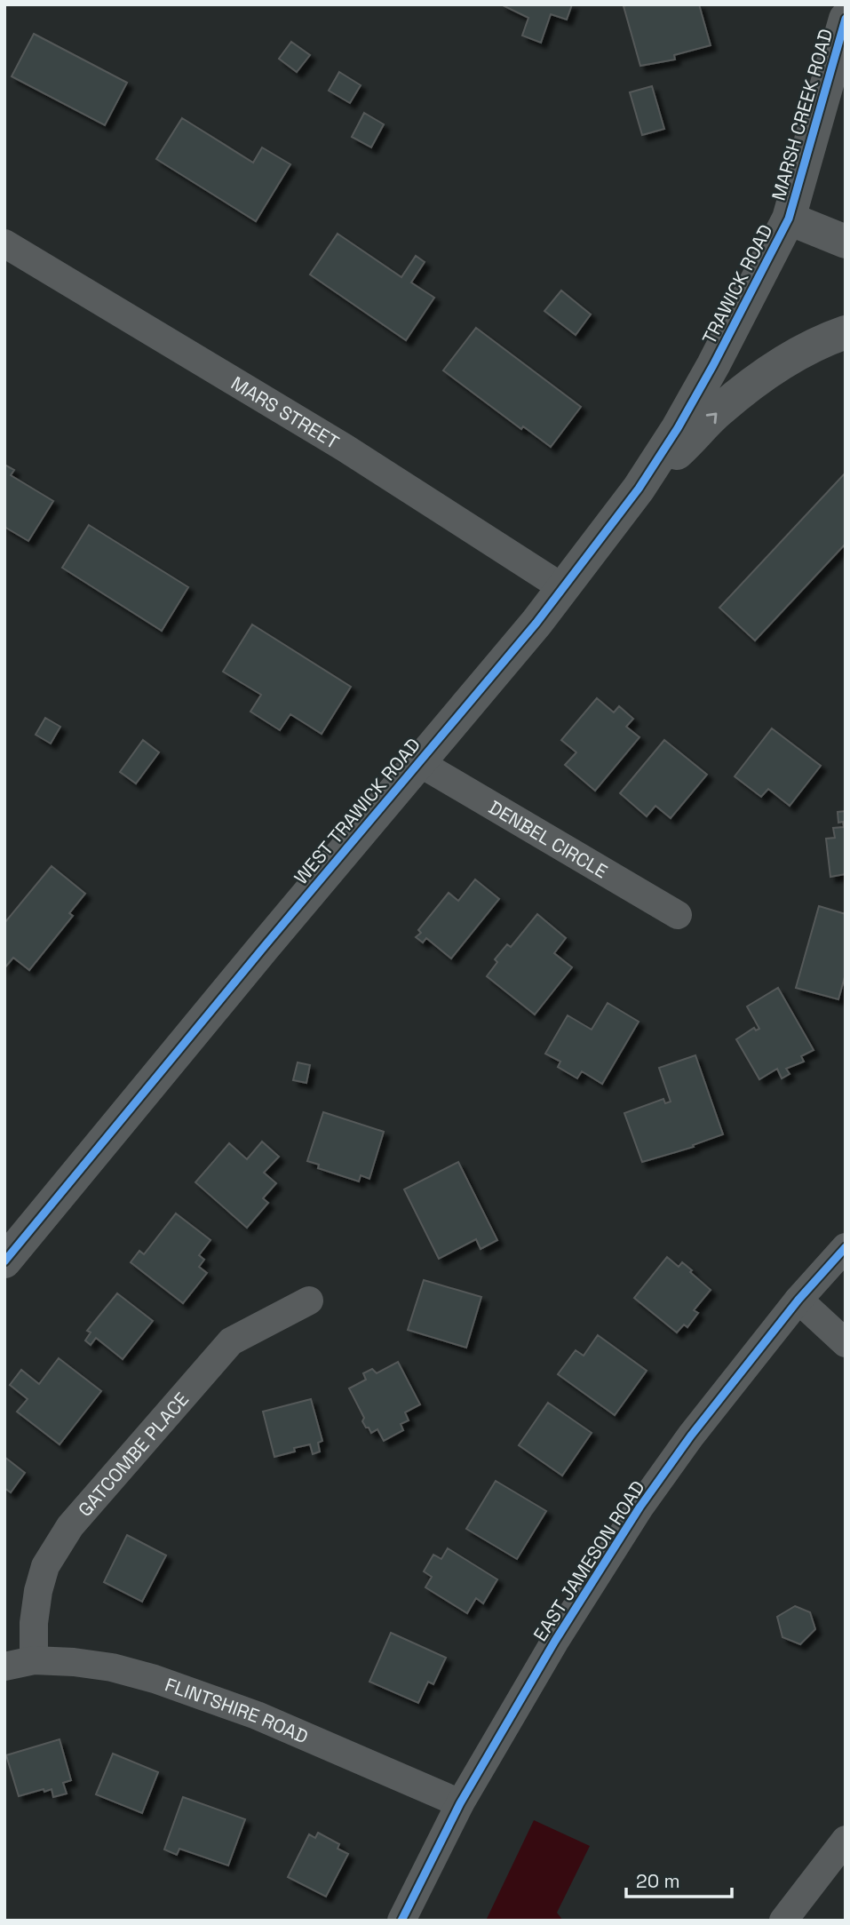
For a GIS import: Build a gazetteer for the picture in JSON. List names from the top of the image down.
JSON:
{
  "streets": {
    "street": [
      "MARSH CREEK ROAD",
      "TRAWICK ROAD",
      "MARS STREET",
      "WEST TRAWICK ROAD",
      "DENBEL CIRCLE",
      "GATCOMBE PLACE",
      "EAST JAMESON ROAD",
      "FLINTSHIRE ROAD"
    ]
  },
  "crossings": [
    ["MARSH CREEK ROAD", "TRAWICK ROAD"],
    ["TRAWICK ROAD", "WEST TRAWICK ROAD"],
    ["MARS STREET", "WEST TRAWICK ROAD"],
    ["WEST TRAWICK ROAD", "DENBEL CIRCLE"],
    ["GATCOMBE PLACE", "FLINTSHIRE ROAD"],
    ["EAST JAMESON ROAD", "FLINTSHIRE ROAD"]
  ],
  "scale_bar": "20 m"
}
